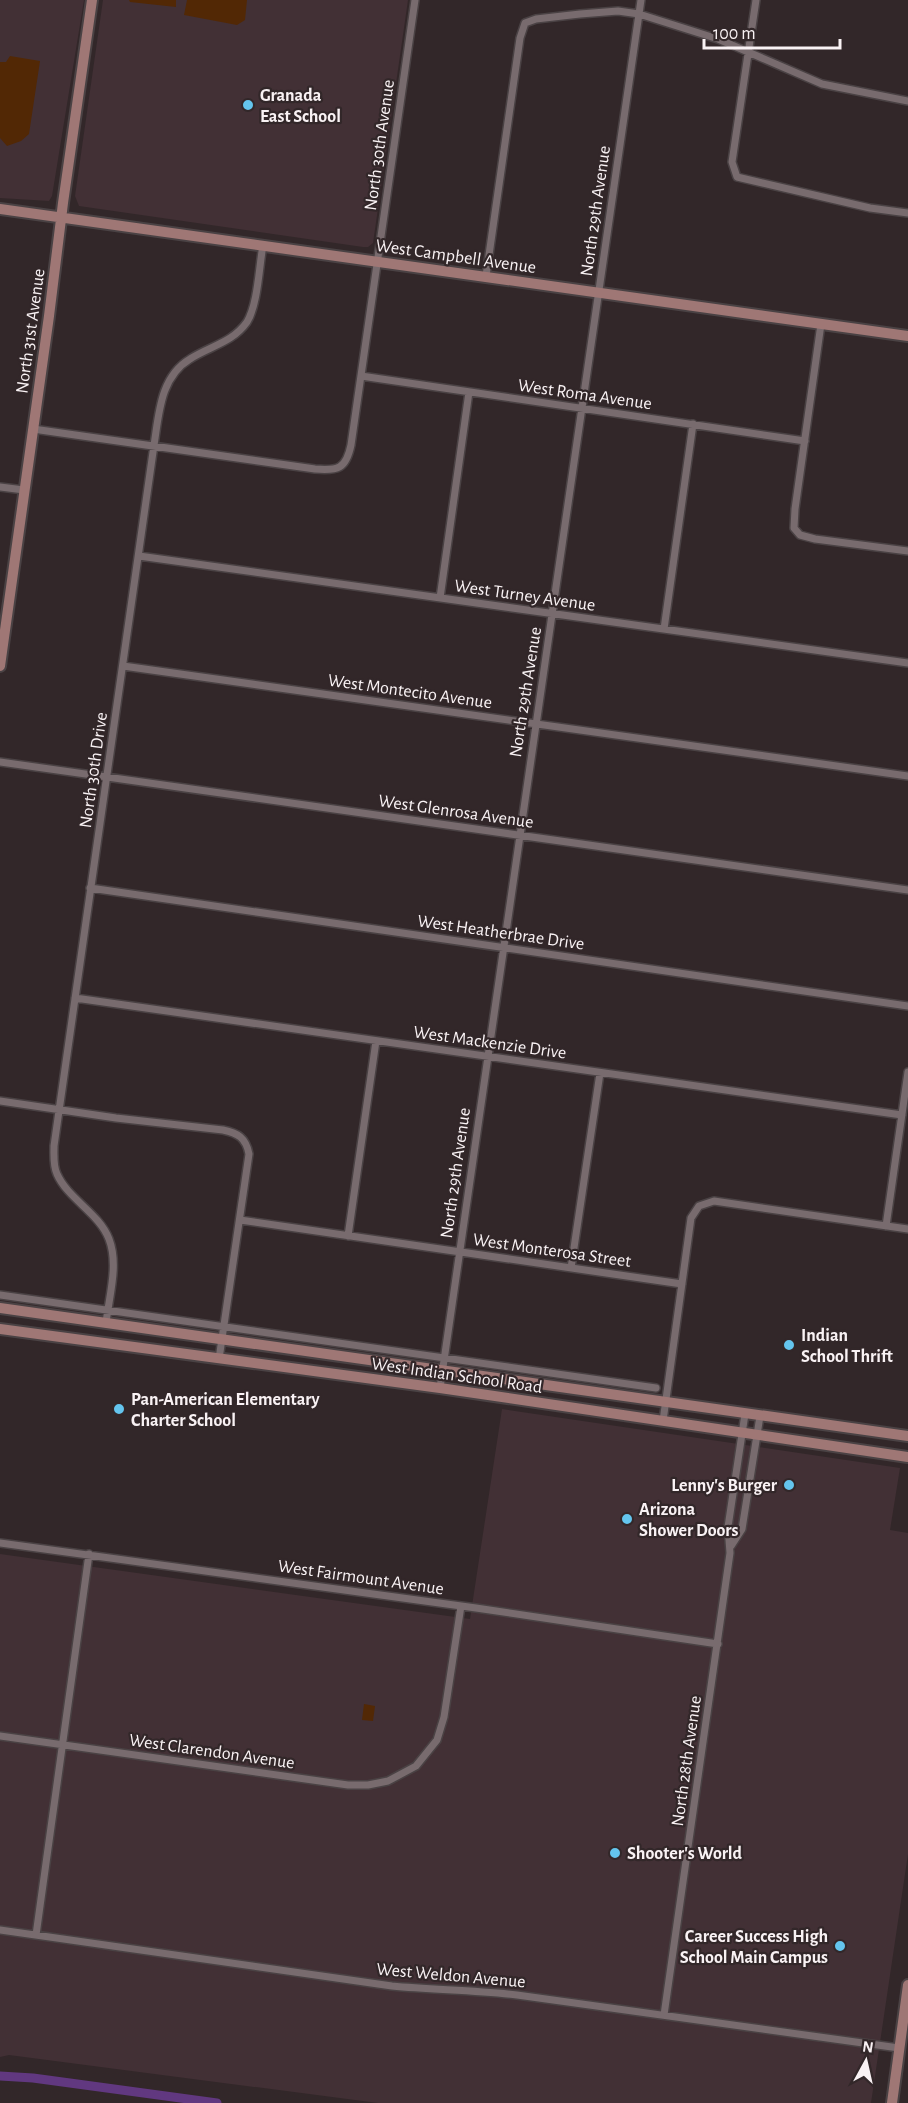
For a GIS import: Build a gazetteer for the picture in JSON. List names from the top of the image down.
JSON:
{
  "streets": {
    "main road": ["West Campbell Avenue", "North 31st Avenue", "West Indian School Road"],
    "street": [
      "North 30th Avenue",
      "North 29th Avenue",
      "West Roma Avenue",
      "West Turney Avenue",
      "West Montecito Avenue",
      "North 30th Drive",
      "West Glenrosa Avenue",
      "West Heatherbrae Drive",
      "West Mackenzie Drive",
      "West Monterosa Street",
      "West Fairmount Avenue",
      "West Clarendon Avenue",
      "North 28th Avenue",
      "West Weldon Avenue"
    ]
  },
  "crossings": [
    ["North 30th Avenue", "West Campbell Avenue"],
    ["North 30th Avenue", "West Roma Avenue"],
    ["North 30th Avenue", "North 30th Drive"],
    ["North 29th Avenue", "West Campbell Avenue"],
    ["North 29th Avenue", "West Roma Avenue"],
    ["North 29th Avenue", "West Turney Avenue"],
    ["North 29th Avenue", "West Montecito Avenue"],
    ["North 29th Avenue", "West Glenrosa Avenue"],
    ["North 29th Avenue", "West Heatherbrae Drive"],
    ["North 29th Avenue", "West Mackenzie Drive"],
    ["North 29th Avenue", "West Monterosa Street"],
    ["North 29th Avenue", "West Indian School Road"],
    ["West Campbell Avenue", "North 31st Avenue"],
    ["West Campbell Avenue", "North 30th Drive"],
    ["West Turney Avenue", "North 30th Drive"],
    ["West Montecito Avenue", "North 30th Drive"],
    ["North 30th Drive", "West Glenrosa Avenue"],
    ["North 30th Drive", "West Heatherbrae Drive"],
    ["North 30th Drive", "West Mackenzie Drive"],
    ["North 30th Drive", "West Indian School Road"],
    ["West Indian School Road", "North 28th Avenue"],
    ["West Fairmount Avenue", "West Clarendon Avenue"],
    ["West Fairmount Avenue", "North 28th Avenue"],
    ["North 28th Avenue", "West Weldon Avenue"]
  ],
  "places": [
    "Granada East School",
    "Indian School Thrift",
    "Pan-American Elementary Charter School",
    "Lenny's Burger",
    "Arizona Shower Doors",
    "Shooter's World",
    "Career Success High School Main Campus"
  ],
  "scale_bar": "100 m",
  "north": "top"
}
